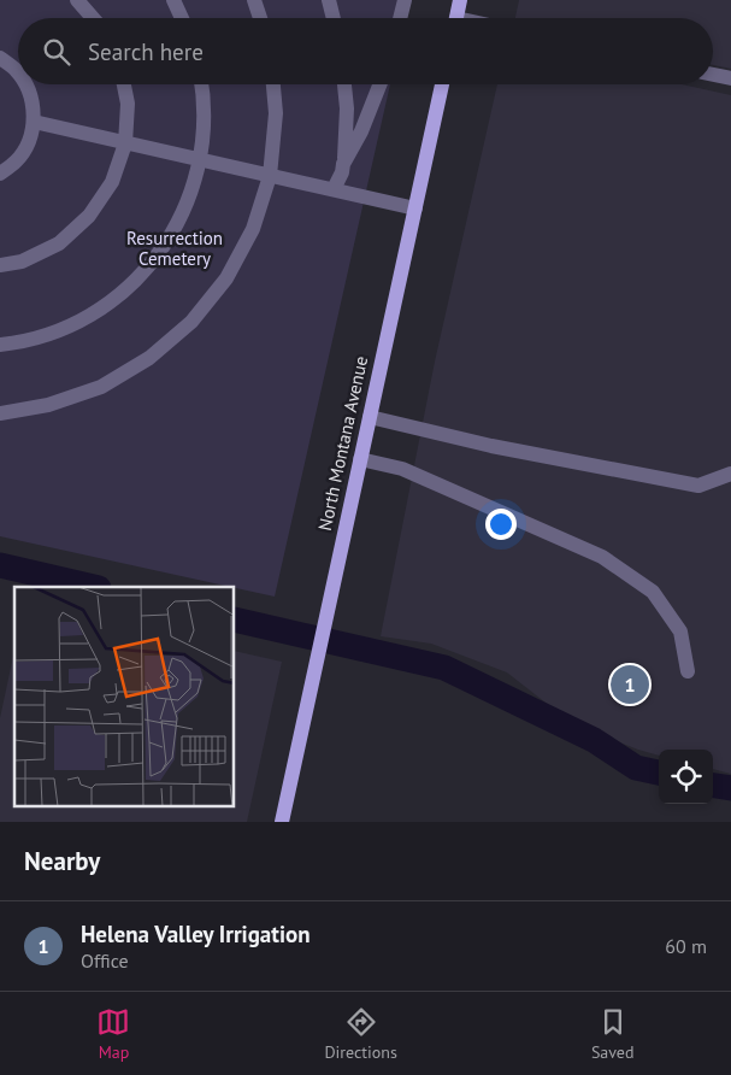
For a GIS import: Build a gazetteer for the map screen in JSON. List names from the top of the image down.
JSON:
{
  "streets": {
    "main road": ["North Montana Avenue"]
  },
  "parks": ["Resurrection Cemetery"],
  "page": {
    "search": "Search here",
    "pins": "1",
    "heading": "Nearby",
    "list": [
      {
        "mark": "1",
        "name": "Helena Valley Irrigation",
        "note": "Office",
        "value": "60 m"
      }
    ],
    "nav": ["Map", "Directions", "Saved"]
  }
}
